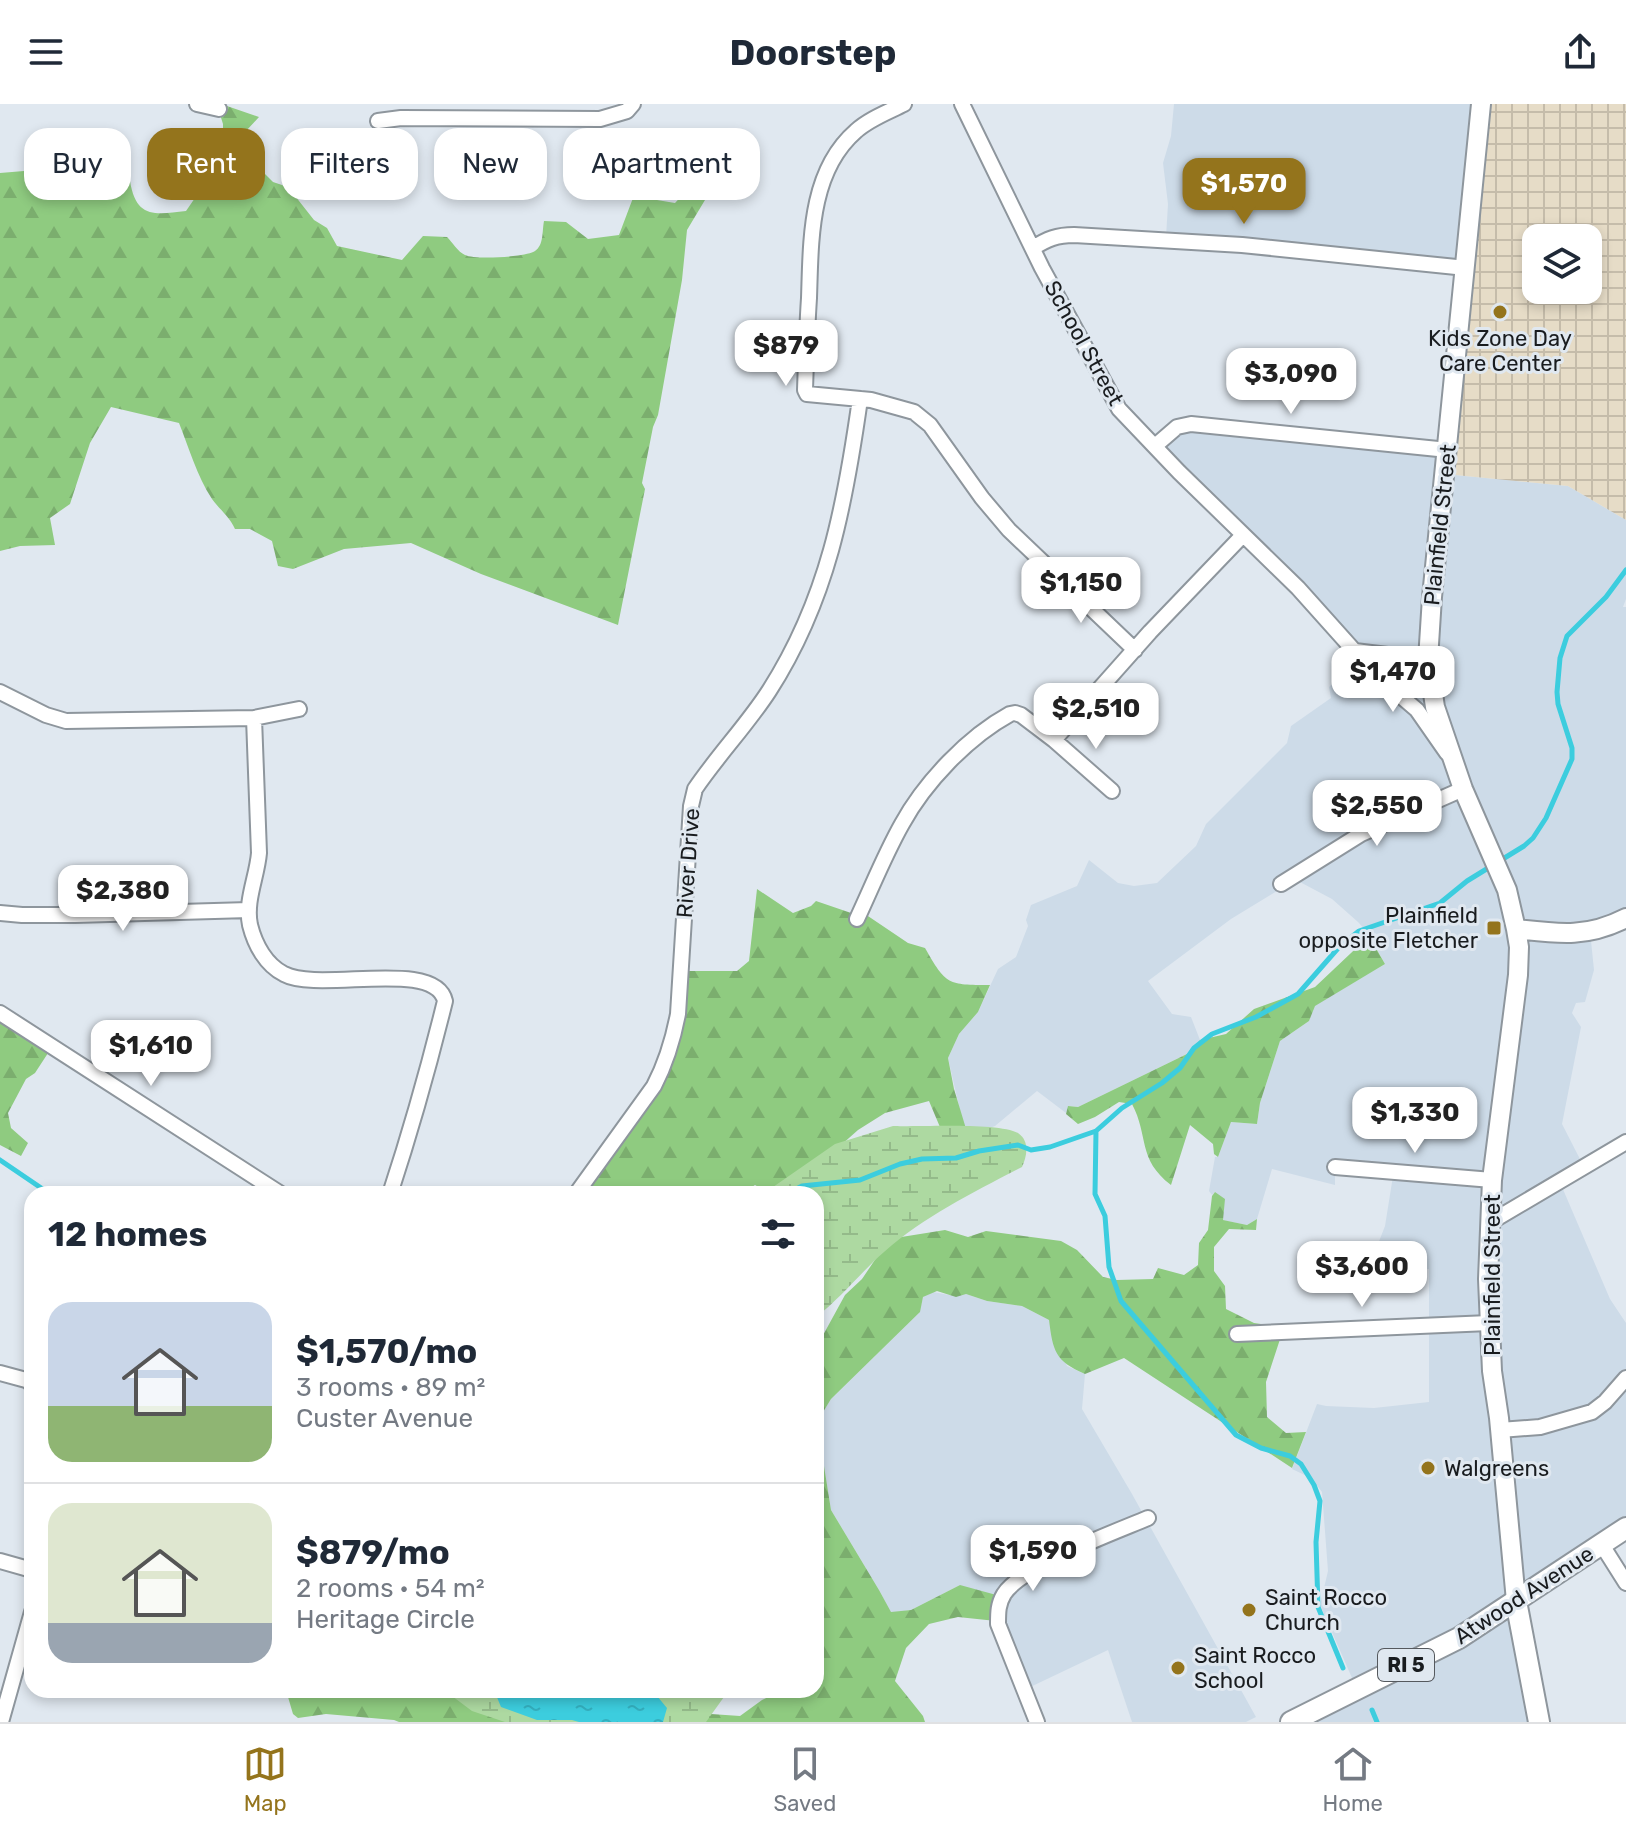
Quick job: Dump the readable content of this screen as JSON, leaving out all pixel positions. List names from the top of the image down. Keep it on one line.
{"streets":{"main road":["Plainfield Street","Atwood Avenue","RI 5"],"street":["School Street","River Drive"]},"crossings":[["School Street","Plainfield Street"],["Plainfield Street","Atwood Avenue"]],"places":{"other":["Kids Zone Day Care Center","Walgreens","Saint Rocco Church","Saint Rocco School"],"transit":["Plainfield opposite Fletcher"]},"page":{"header":"Doorstep","chip":["Buy","Rent","Filters","New","Apartment"],"price":["$1,570","$879","$3,090","$1,150","$1,470","$2,510","$2,550","$2,380","$1,610","$1,330","$3,600","$1,590"],"heading":"12 homes","list":[{"name":"$1,570/mo","note":"3 rooms · 89 m² · Custer Avenue"},{"name":"$879/mo","note":"2 rooms · 54 m² · Heritage Circle"}],"tabs":["Map","Saved","Home"]}}
